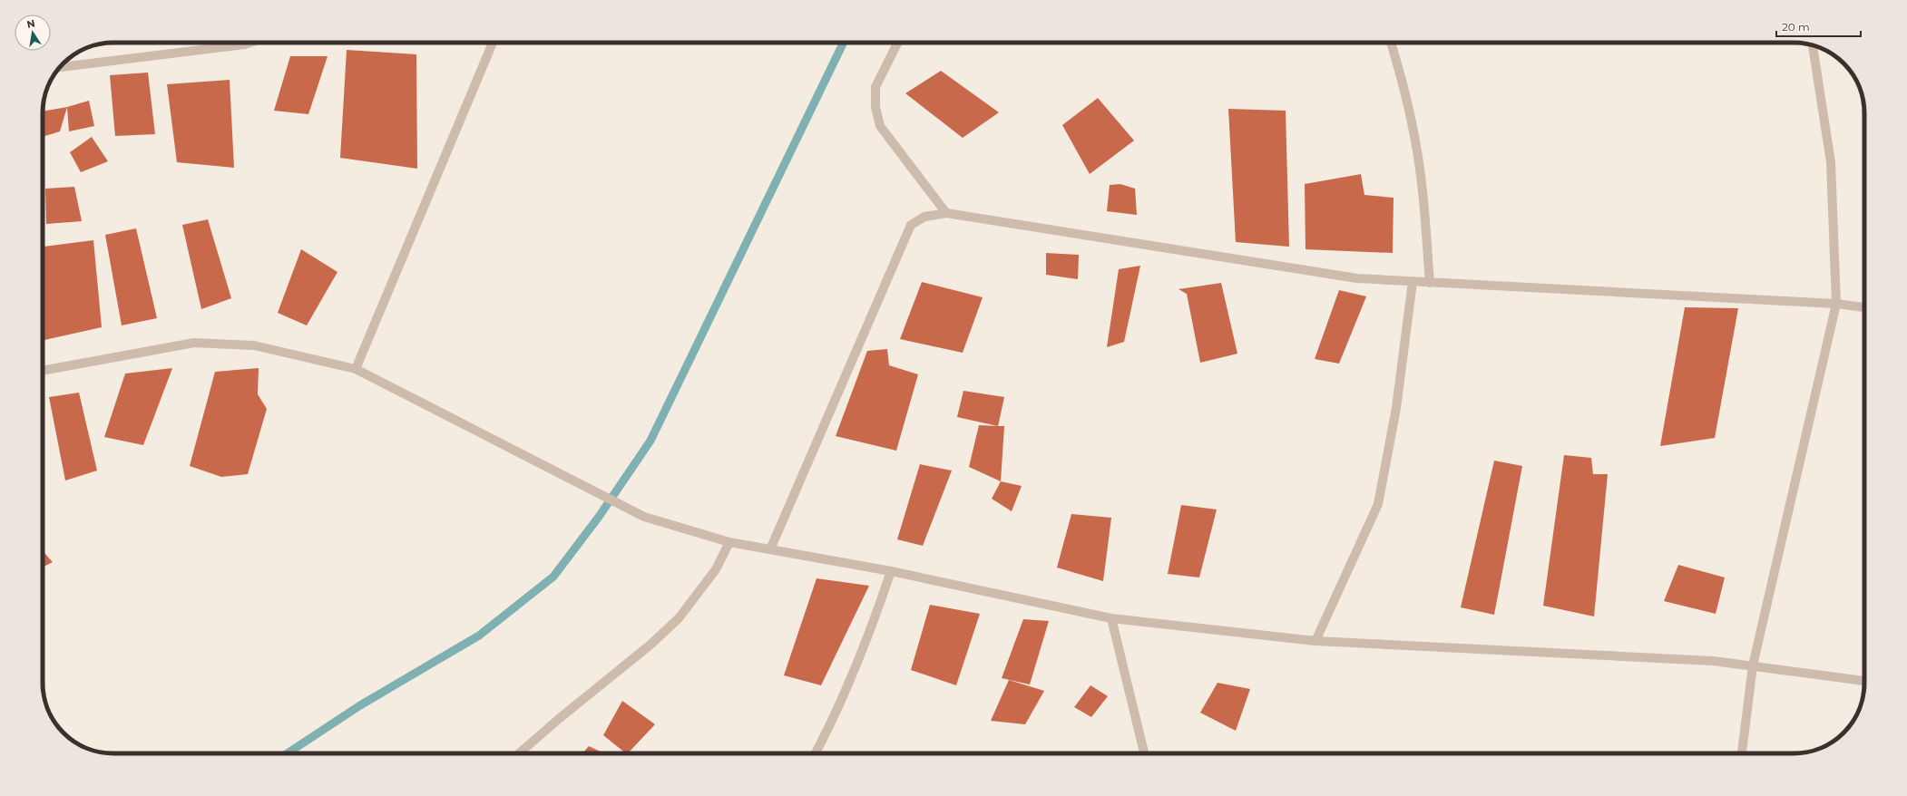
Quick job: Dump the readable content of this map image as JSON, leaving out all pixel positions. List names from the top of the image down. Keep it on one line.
{"scale_bar":"20 m","north":"top"}
